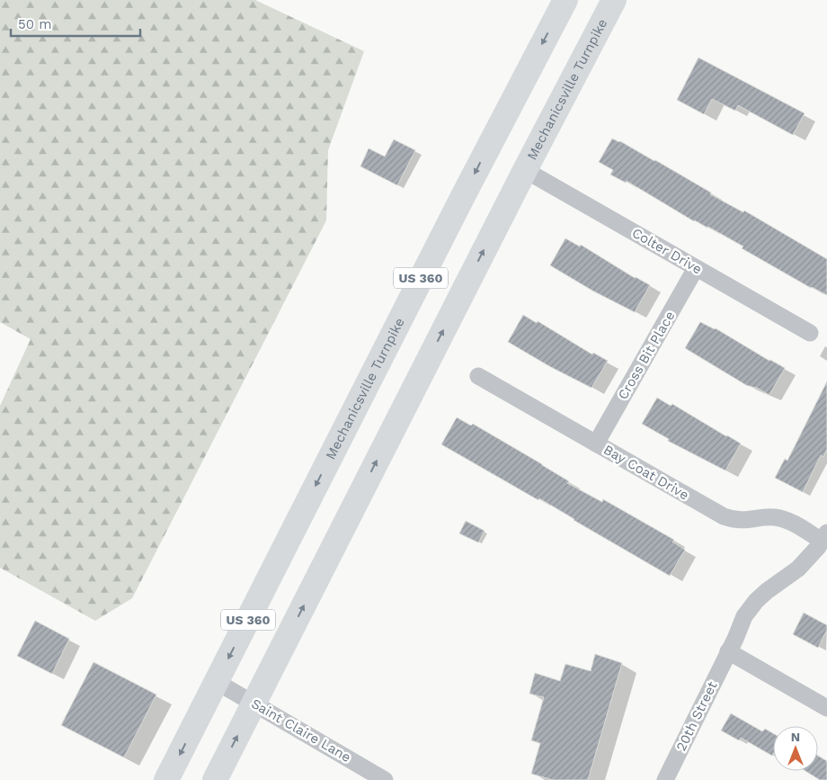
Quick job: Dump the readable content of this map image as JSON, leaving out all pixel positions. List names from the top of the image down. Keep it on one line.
{"streets":{"highway":["Mechanicsville Turnpike","US 360"],"street":["Colter Drive","Cross Bit Place","Bay Coat Drive","20th Street","Saint Claire Lane"]},"crossings":[["Mechanicsville Turnpike","Colter Drive"],["Mechanicsville Turnpike","Saint Claire Lane"],["Colter Drive","Cross Bit Place"],["Cross Bit Place","Bay Coat Drive"],["Bay Coat Drive","20th Street"]],"scale_bar":"50 m","north":"top"}
